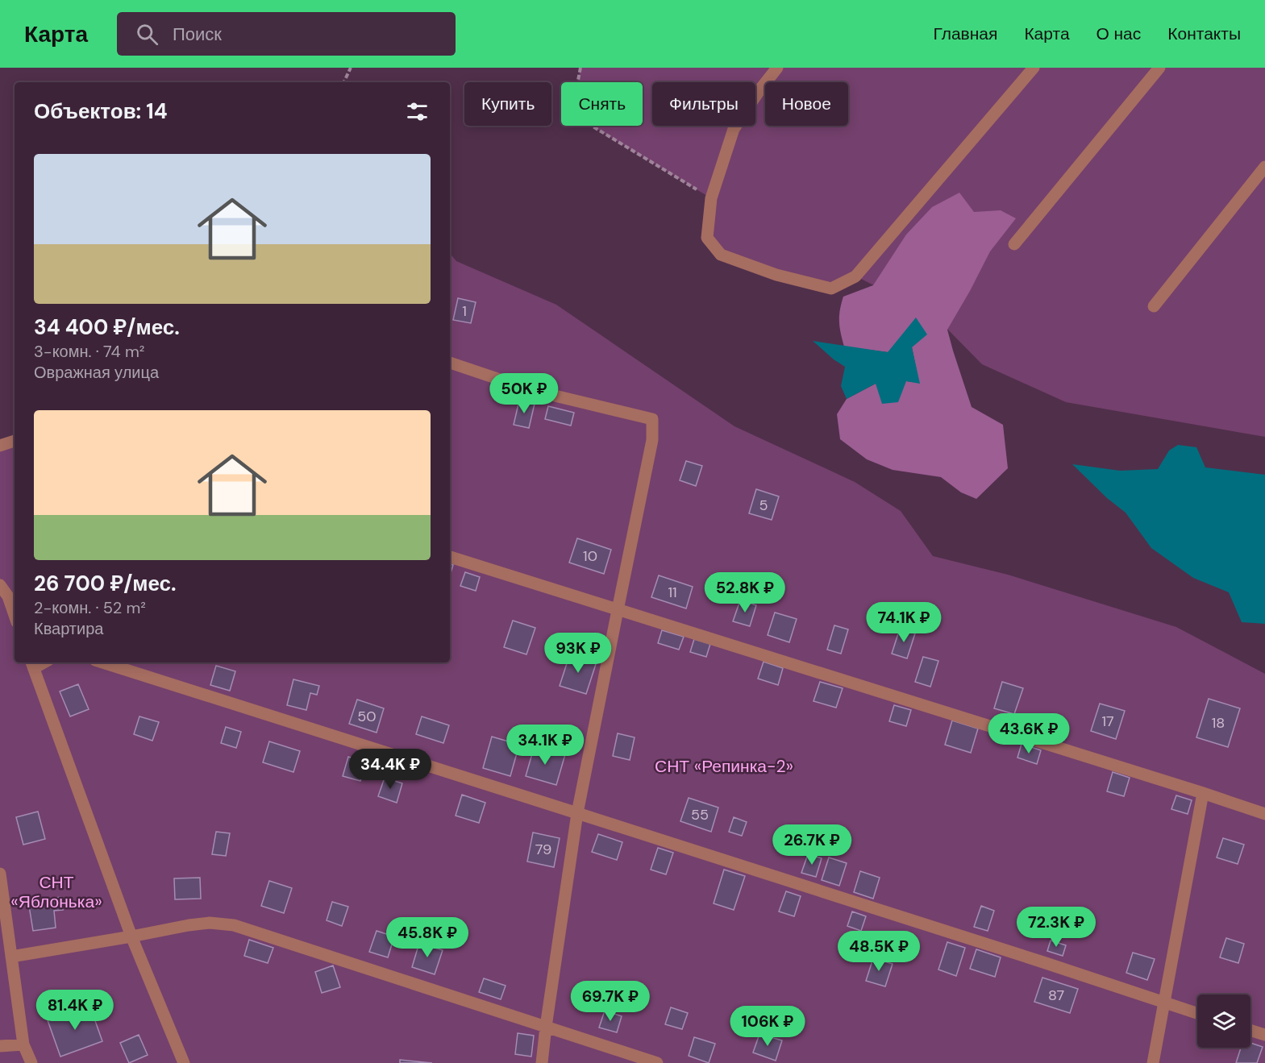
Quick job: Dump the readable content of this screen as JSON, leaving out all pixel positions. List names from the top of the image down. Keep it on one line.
{"parks":["СНТ «Репинка-2»","СНТ «Яблонька»"],"house_numbers":["1","5","10","11","50","17","18","55","79","87"],"page":{"header":"Карта","search":"Поиск","nav":["Главная","Карта","О нас","Контакты"],"chip":["Купить","Снять","Фильтры","Новое"],"heading":"Объектов: 14","list":[{"name":"34 400 ₽/мес.","note":"3-комн. · 74 m² · Овражная улица"},{"name":"26 700 ₽/мес.","note":"2-комн. · 52 m² · Квартира"}],"price":["50K ₽","52.8K ₽","74.1K ₽","93K ₽","43.6K ₽","34.1K ₽","34.4K ₽","26.7K ₽","72.3K ₽","45.8K ₽","48.5K ₽","69.7K ₽","81.4K ₽","106K ₽"]}}
